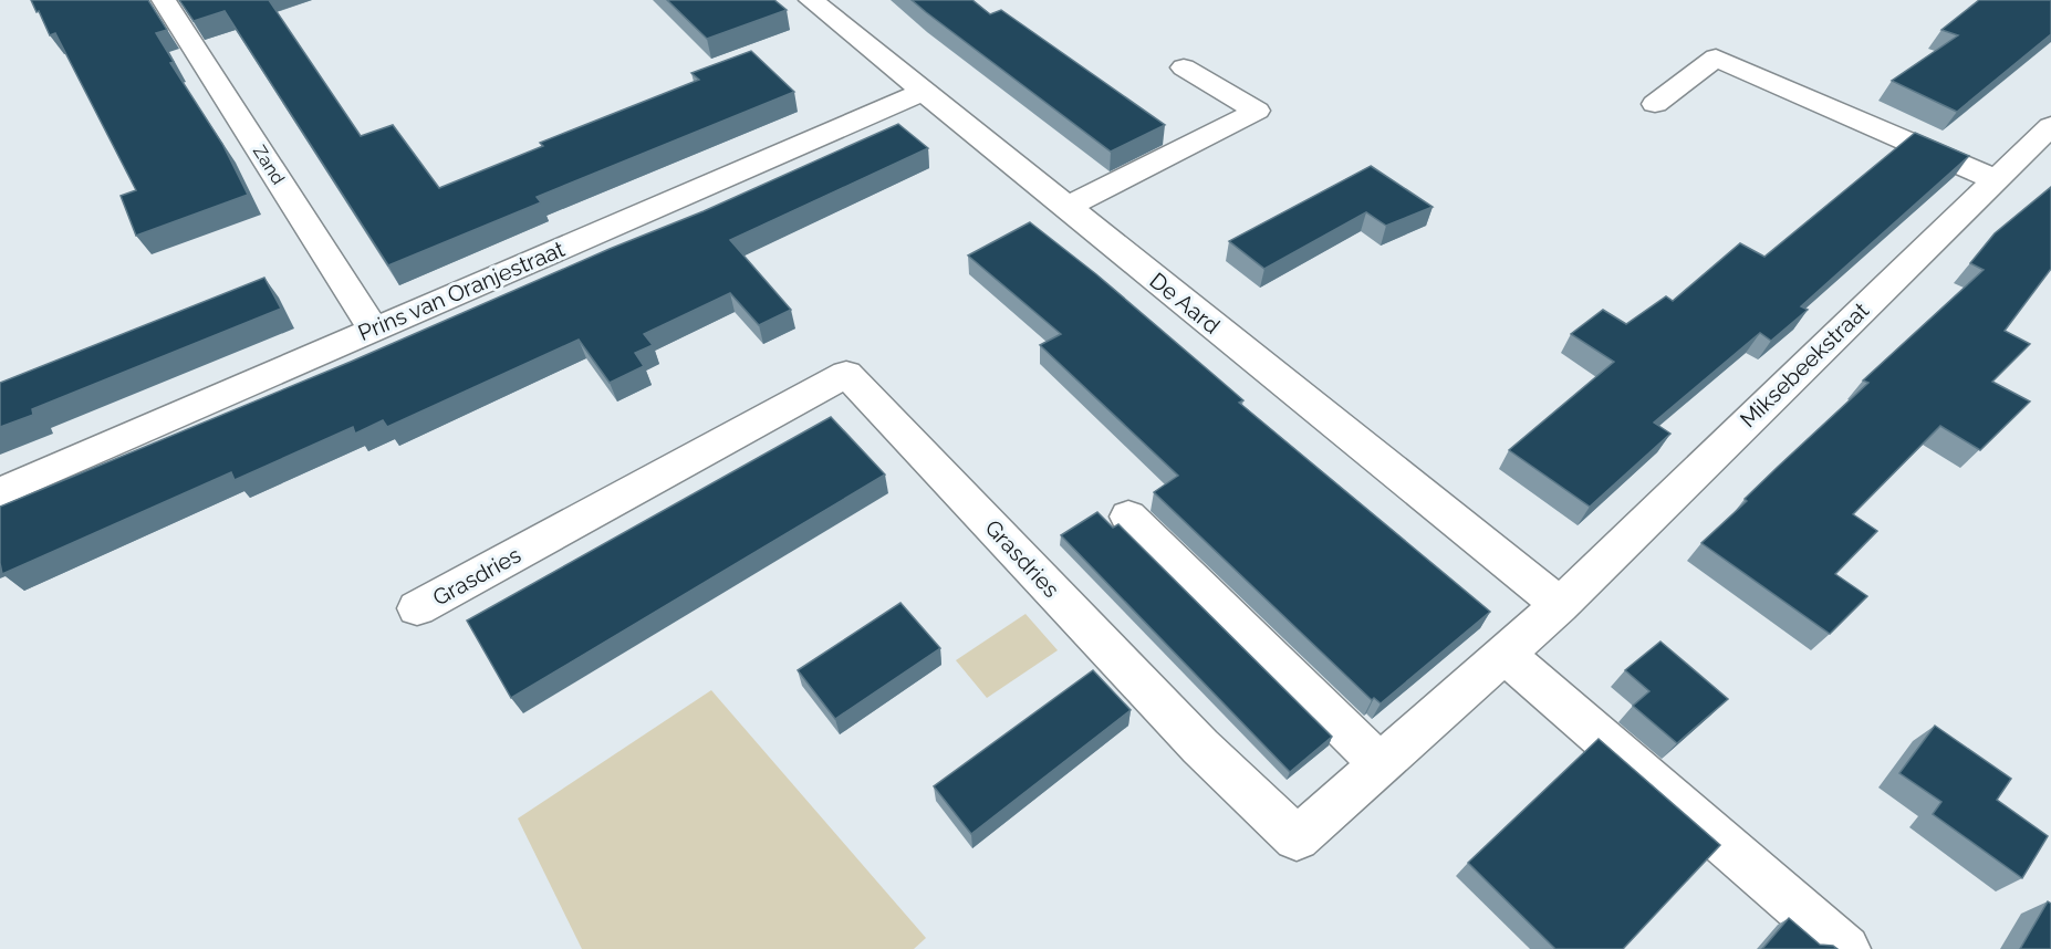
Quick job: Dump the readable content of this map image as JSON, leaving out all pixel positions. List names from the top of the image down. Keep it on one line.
{"streets":{"street":["Zand","Prins van Oranjestraat","De Aard","Miksebeekstraat","Grasdries"]},"crossings":[["Zand","Prins van Oranjestraat"],["Prins van Oranjestraat","De Aard"],["De Aard","Miksebeekstraat"],["De Aard","Grasdries"],["Miksebeekstraat","Grasdries"]]}
